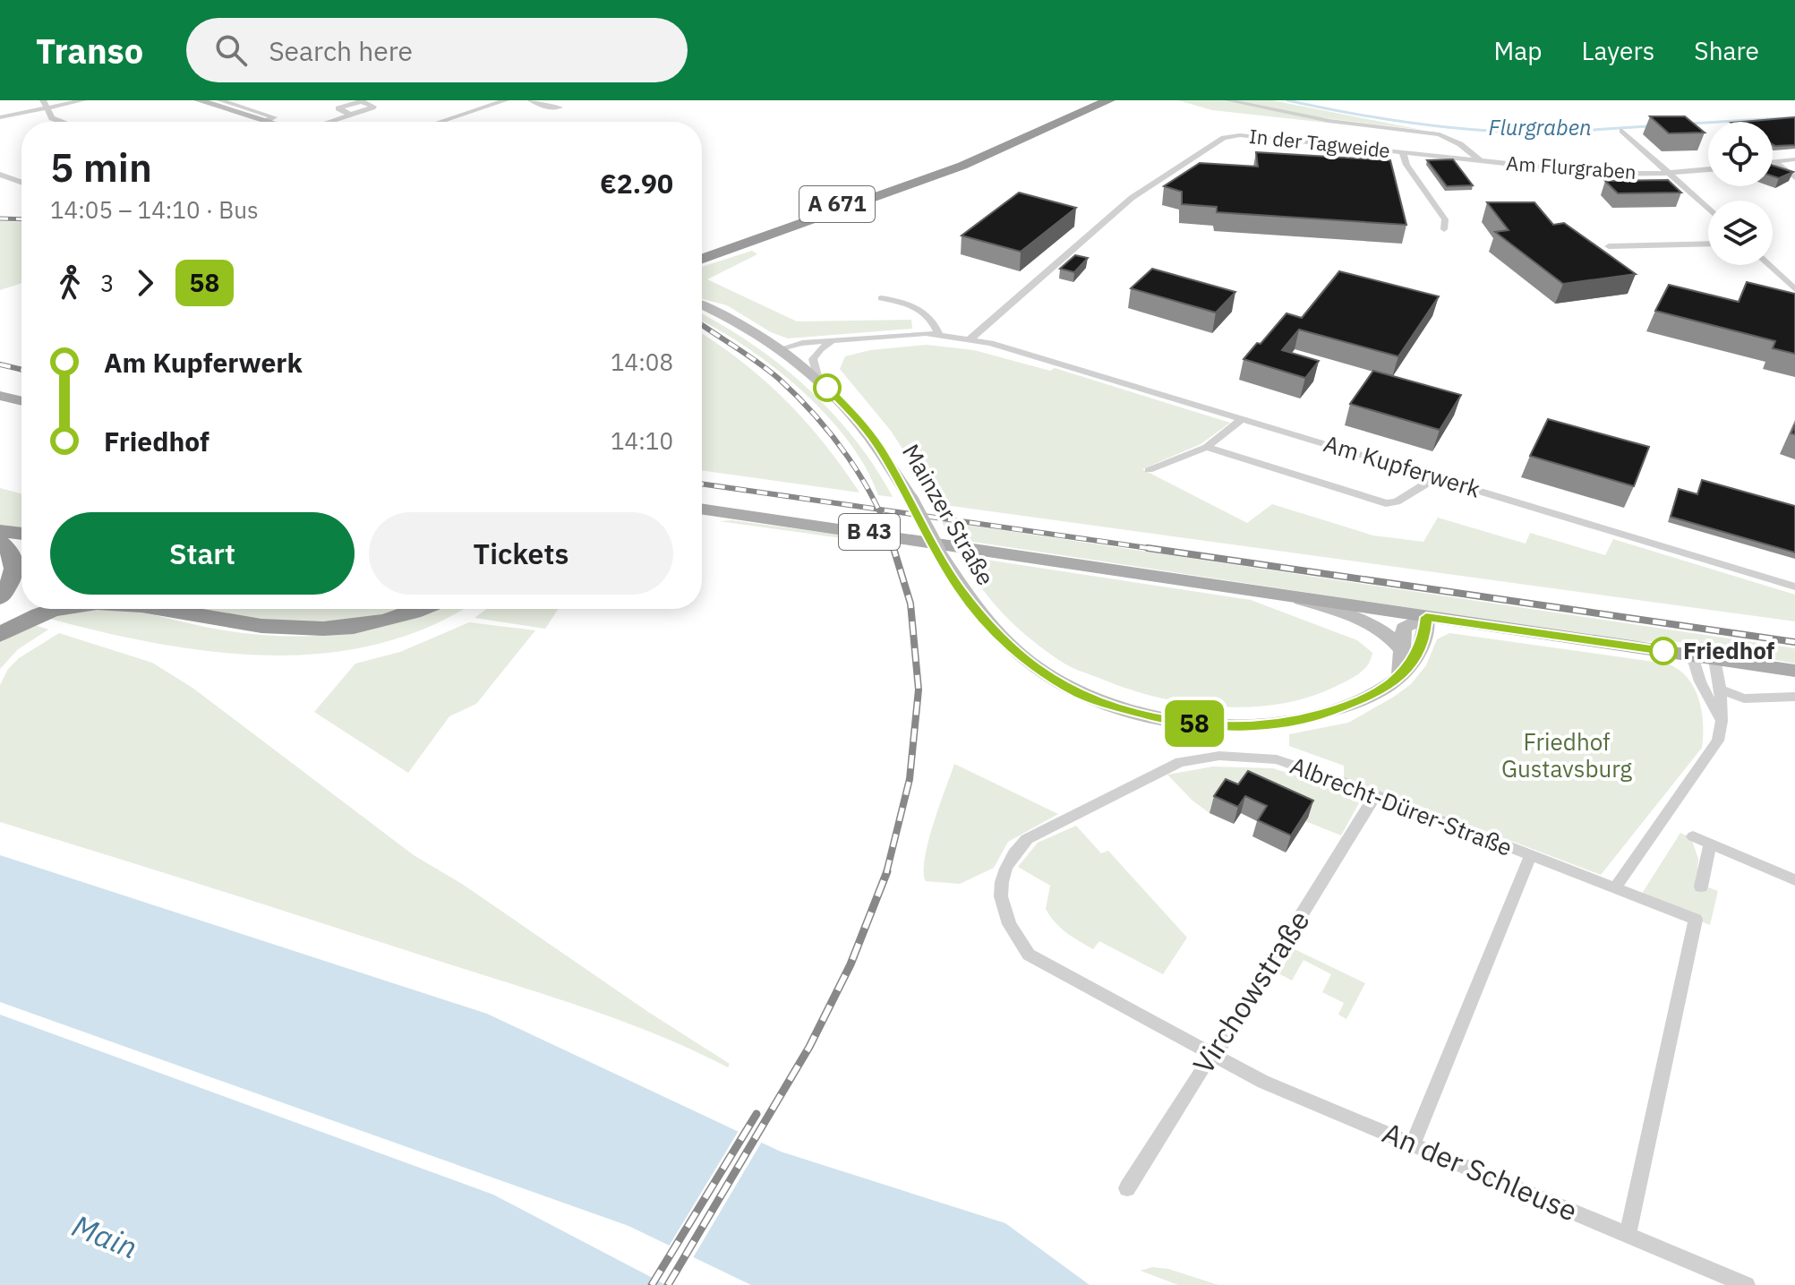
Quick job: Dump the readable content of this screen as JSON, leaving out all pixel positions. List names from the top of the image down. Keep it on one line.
{"streets":{"highway":["A 671"],"main road":["Mainzer Straße","B 43"],"street":["In der Tagweide","Am Flurgraben","Am Kupferwerk","Albrecht-Dürer-Straße","Virchowstraße","An der Schleuse"]},"crossings":[["In der Tagweide","Am Flurgraben"],["In der Tagweide","Am Kupferwerk"],["Am Kupferwerk","Mainzer Straße"],["Mainzer Straße","B 43"],["Albrecht-Dürer-Straße","Virchowstraße"],["Albrecht-Dürer-Straße","An der Schleuse"],["Virchowstraße","An der Schleuse"]],"water":["Flurgraben","Main"],"parks":["Friedhof Gustavsburg"],"places":["Friedhof"],"lines":["bus line 58"],"page":{"header":"Transo","search":"Search here","nav":["Map","Layers","Share"],"on_map":"58","heading":["5 min","14:05 – 14:10 · Bus","€2.90"],"legs":["3","58"],"list":[{"name":"Am Kupferwerk","value":"14:08"},{"name":"Friedhof","value":"14:10"}],"buttons":["Start","Tickets"]}}
